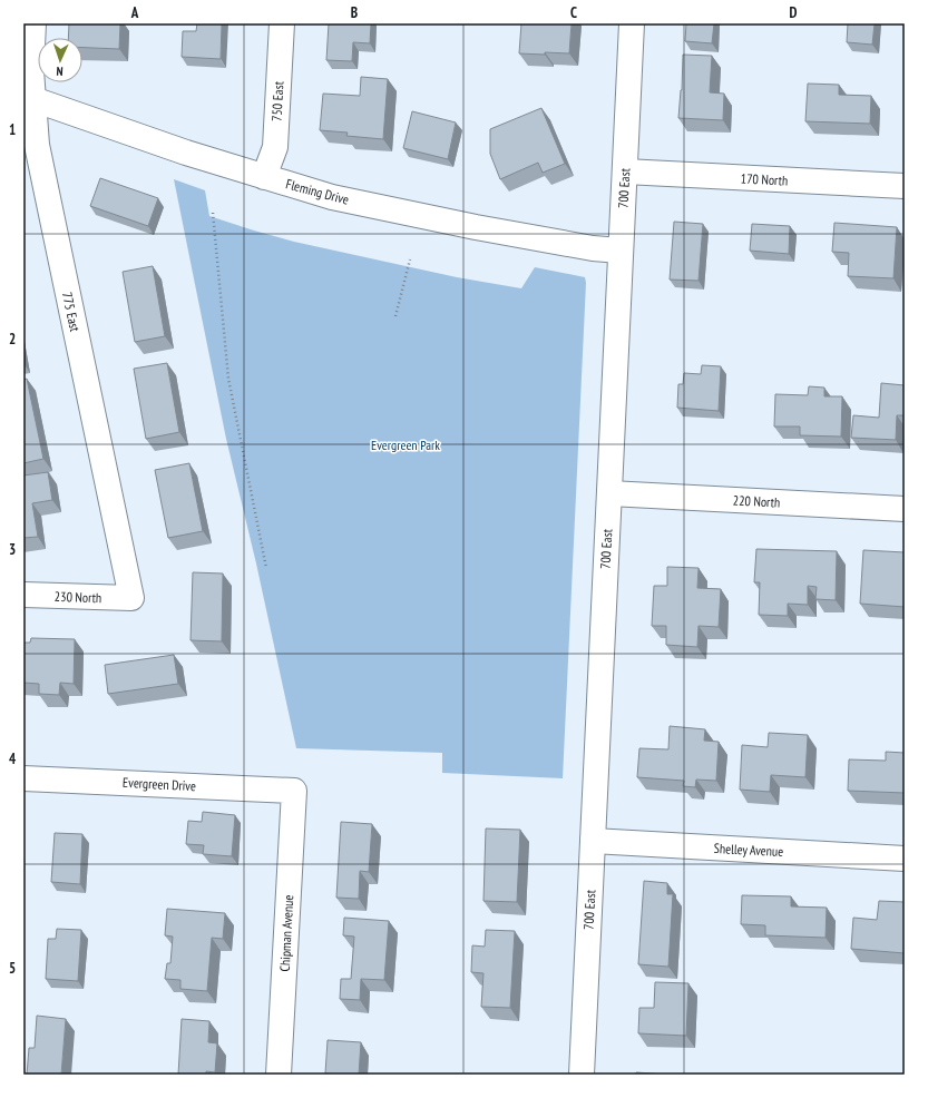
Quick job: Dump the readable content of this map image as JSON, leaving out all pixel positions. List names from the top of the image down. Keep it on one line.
{"streets":{"street":["750 East","170 North","700 East","Fleming Drive","775 East","220 North","230 North","Evergreen Drive","Shelley Avenue","Chipman Avenue"]},"crossings":[["750 East","Fleming Drive"],["170 North","700 East"],["700 East","Fleming Drive"],["700 East","220 North"],["700 East","Shelley Avenue"],["Fleming Drive","775 East"],["775 East","230 North"],["Evergreen Drive","Chipman Avenue"]],"parks":["Evergreen Park"],"north":"bottom","grid":{"columns":["A","B","C","D"],"rows":["1","2","3","4","5"]}}
